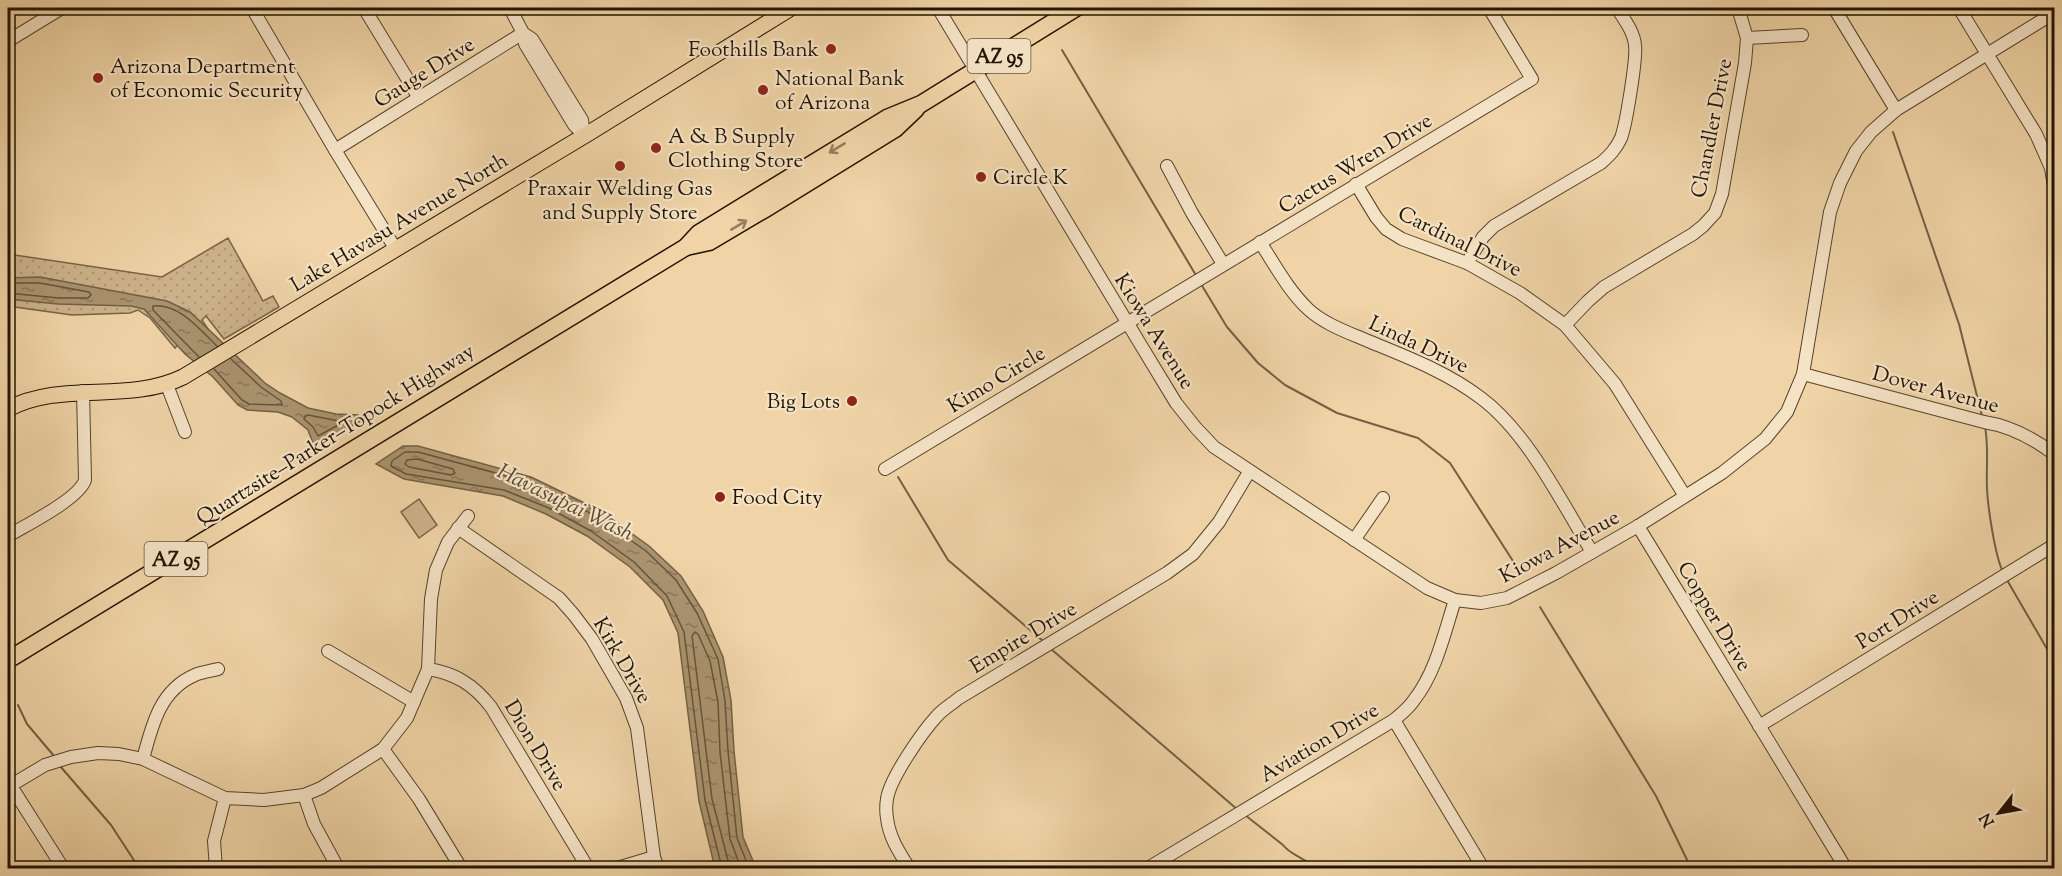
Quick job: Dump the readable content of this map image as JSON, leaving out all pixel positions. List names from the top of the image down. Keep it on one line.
{"streets":{"highway":["AZ 95","Quartzsite–Parker–Topock Highway"],"main road":["Lake Havasu Avenue North"],"street":["Gauge Drive","Chandler Drive","Cactus Wren Drive","Cardinal Drive","Kiowa Avenue","Linda Drive","Kimo Circle","Dover Avenue","Copper Drive","Port Drive","Empire Drive","Kirk Drive","Aviation Drive","Dion Drive"]},"crossings":[["Chandler Drive","Cardinal Drive"],["Cactus Wren Drive","Cardinal Drive"],["Cactus Wren Drive","Kiowa Avenue"],["Cactus Wren Drive","Linda Drive"],["Cactus Wren Drive","Kimo Circle"],["Cardinal Drive","Kiowa Avenue"],["Kiowa Avenue","Linda Drive"],["Kiowa Avenue","Kimo Circle"],["Kiowa Avenue","Dover Avenue"],["Kiowa Avenue","Quartzsite–Parker–Topock Highway"],["Kiowa Avenue","Copper Drive"],["Kiowa Avenue","Empire Drive"],["Kiowa Avenue","Aviation Drive"],["Copper Drive","Port Drive"]],"water":["Havasupai Wash"],"places":["Foothills Bank","Arizona Department of Economic Security","National Bank of Arizona","A & B Supply Clothing Store","Praxair Welding Gas and Supply Store","Circle K","Big Lots","Food City"],"north":"bottom left"}
